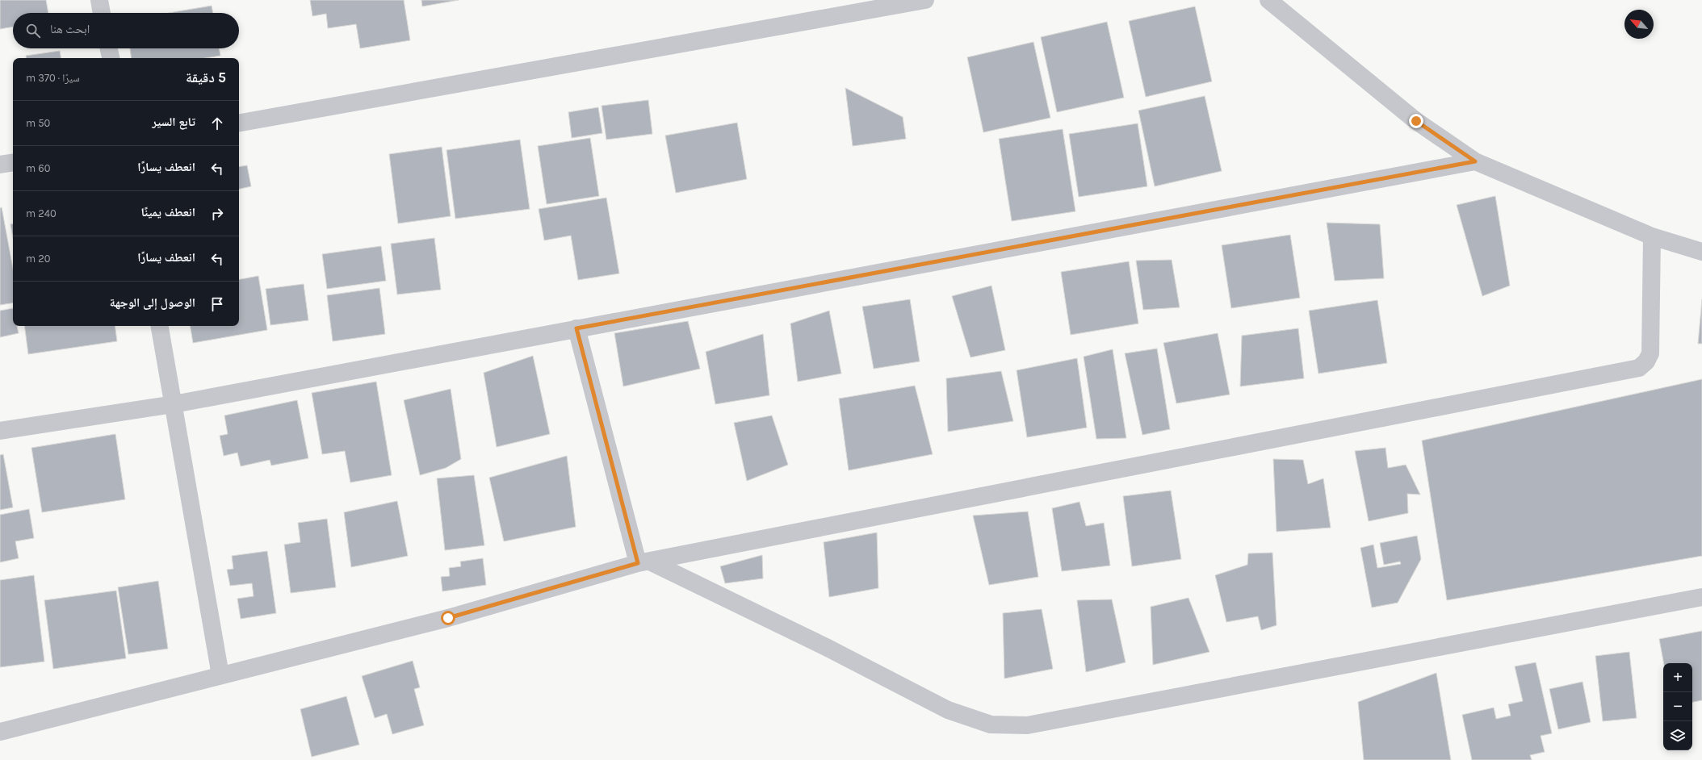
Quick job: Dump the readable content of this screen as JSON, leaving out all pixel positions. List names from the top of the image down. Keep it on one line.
{"north":"top left","page":{"search":"ابحث هنا","heading":["5 دقيقة","سيرًا · 370 m"],"list":[["تابع السير","50 m"],["انعطف يسارًا","60 m"],["انعطف يمينًا","240 m"],["انعطف يسارًا","20 m"],"الوصول إلى الوجهة"],"map_buttons":["+","−"]}}
